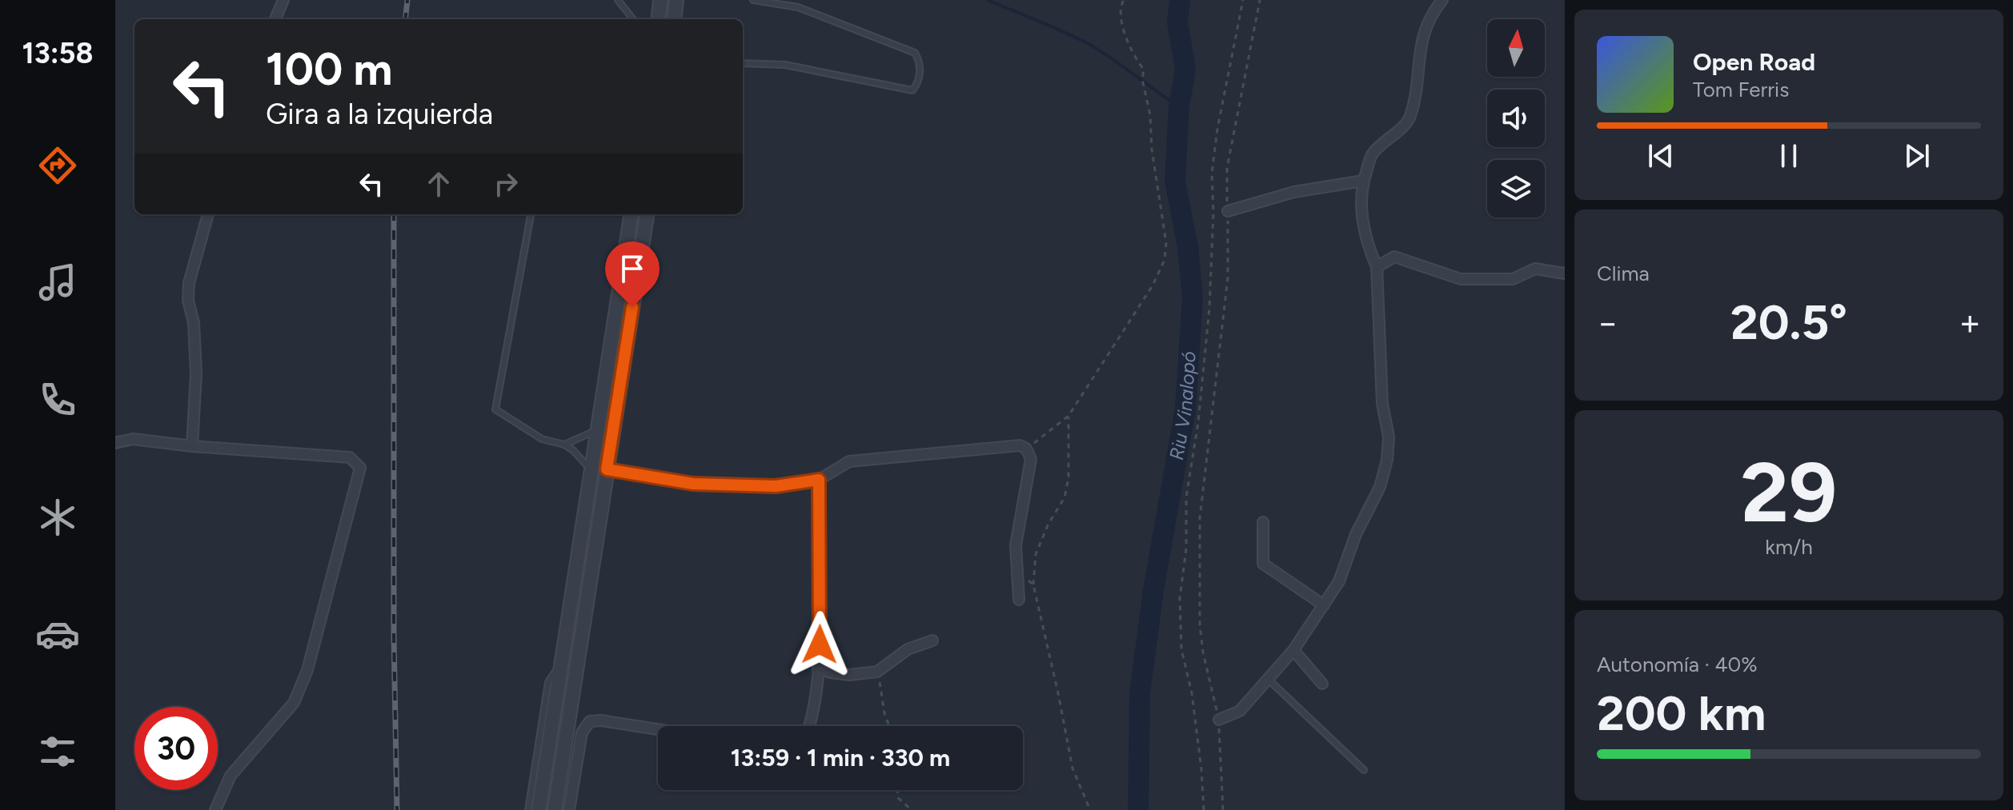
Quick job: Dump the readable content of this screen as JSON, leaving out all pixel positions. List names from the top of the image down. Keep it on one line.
{"water":["Riu Vinalopó"],"north":"top","page":{"tabs":"13:58","turn":["100 m","Gira a la izquierda"],"song":["Open Road","Tom Ferris"],"tile":["Clima",["29","km/h"],["Autonomía · 40%","200 km"]],"heat":["−","20.5°","+"],"limit":"30","trip":"13:59 · 1 min · 330 m"}}
